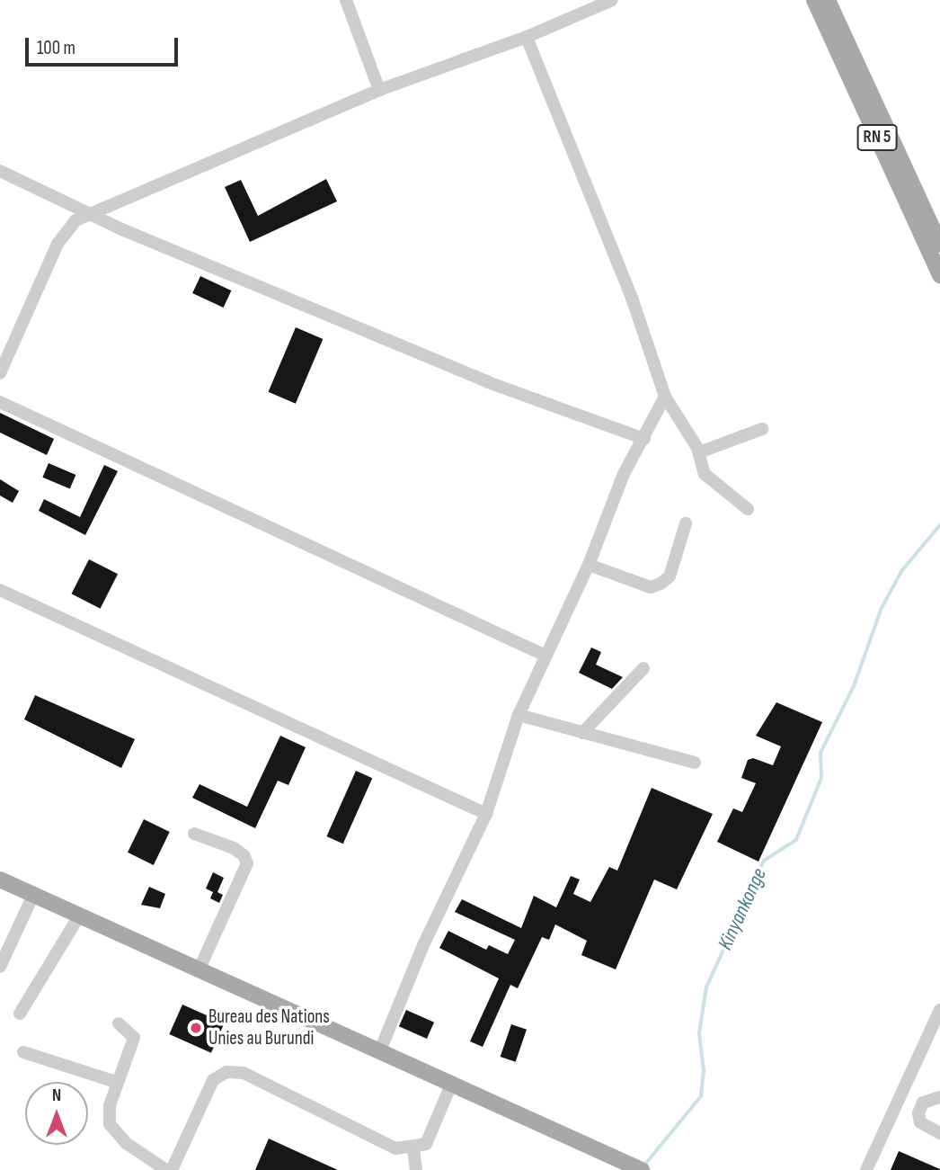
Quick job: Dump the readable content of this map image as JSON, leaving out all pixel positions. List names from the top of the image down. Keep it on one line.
{"streets":{"main road":["RN 5"]},"water":["Kinyankonge"],"places":["Bureau des Nations Unies au Burundi"],"scale_bar":"100 m","north":"top"}
